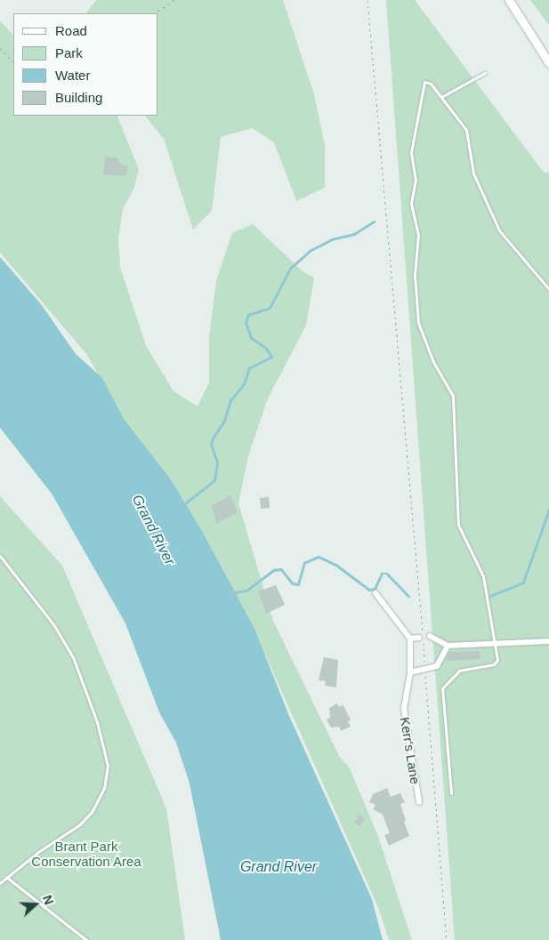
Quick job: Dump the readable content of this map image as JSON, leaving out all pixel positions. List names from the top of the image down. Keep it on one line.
{"streets":{"street":["Kerr's Lane"]},"water":["Grand River"],"parks":["Brant Park Conservation Area"],"legend":["Road","Park","Water","Building"],"north":"right"}
